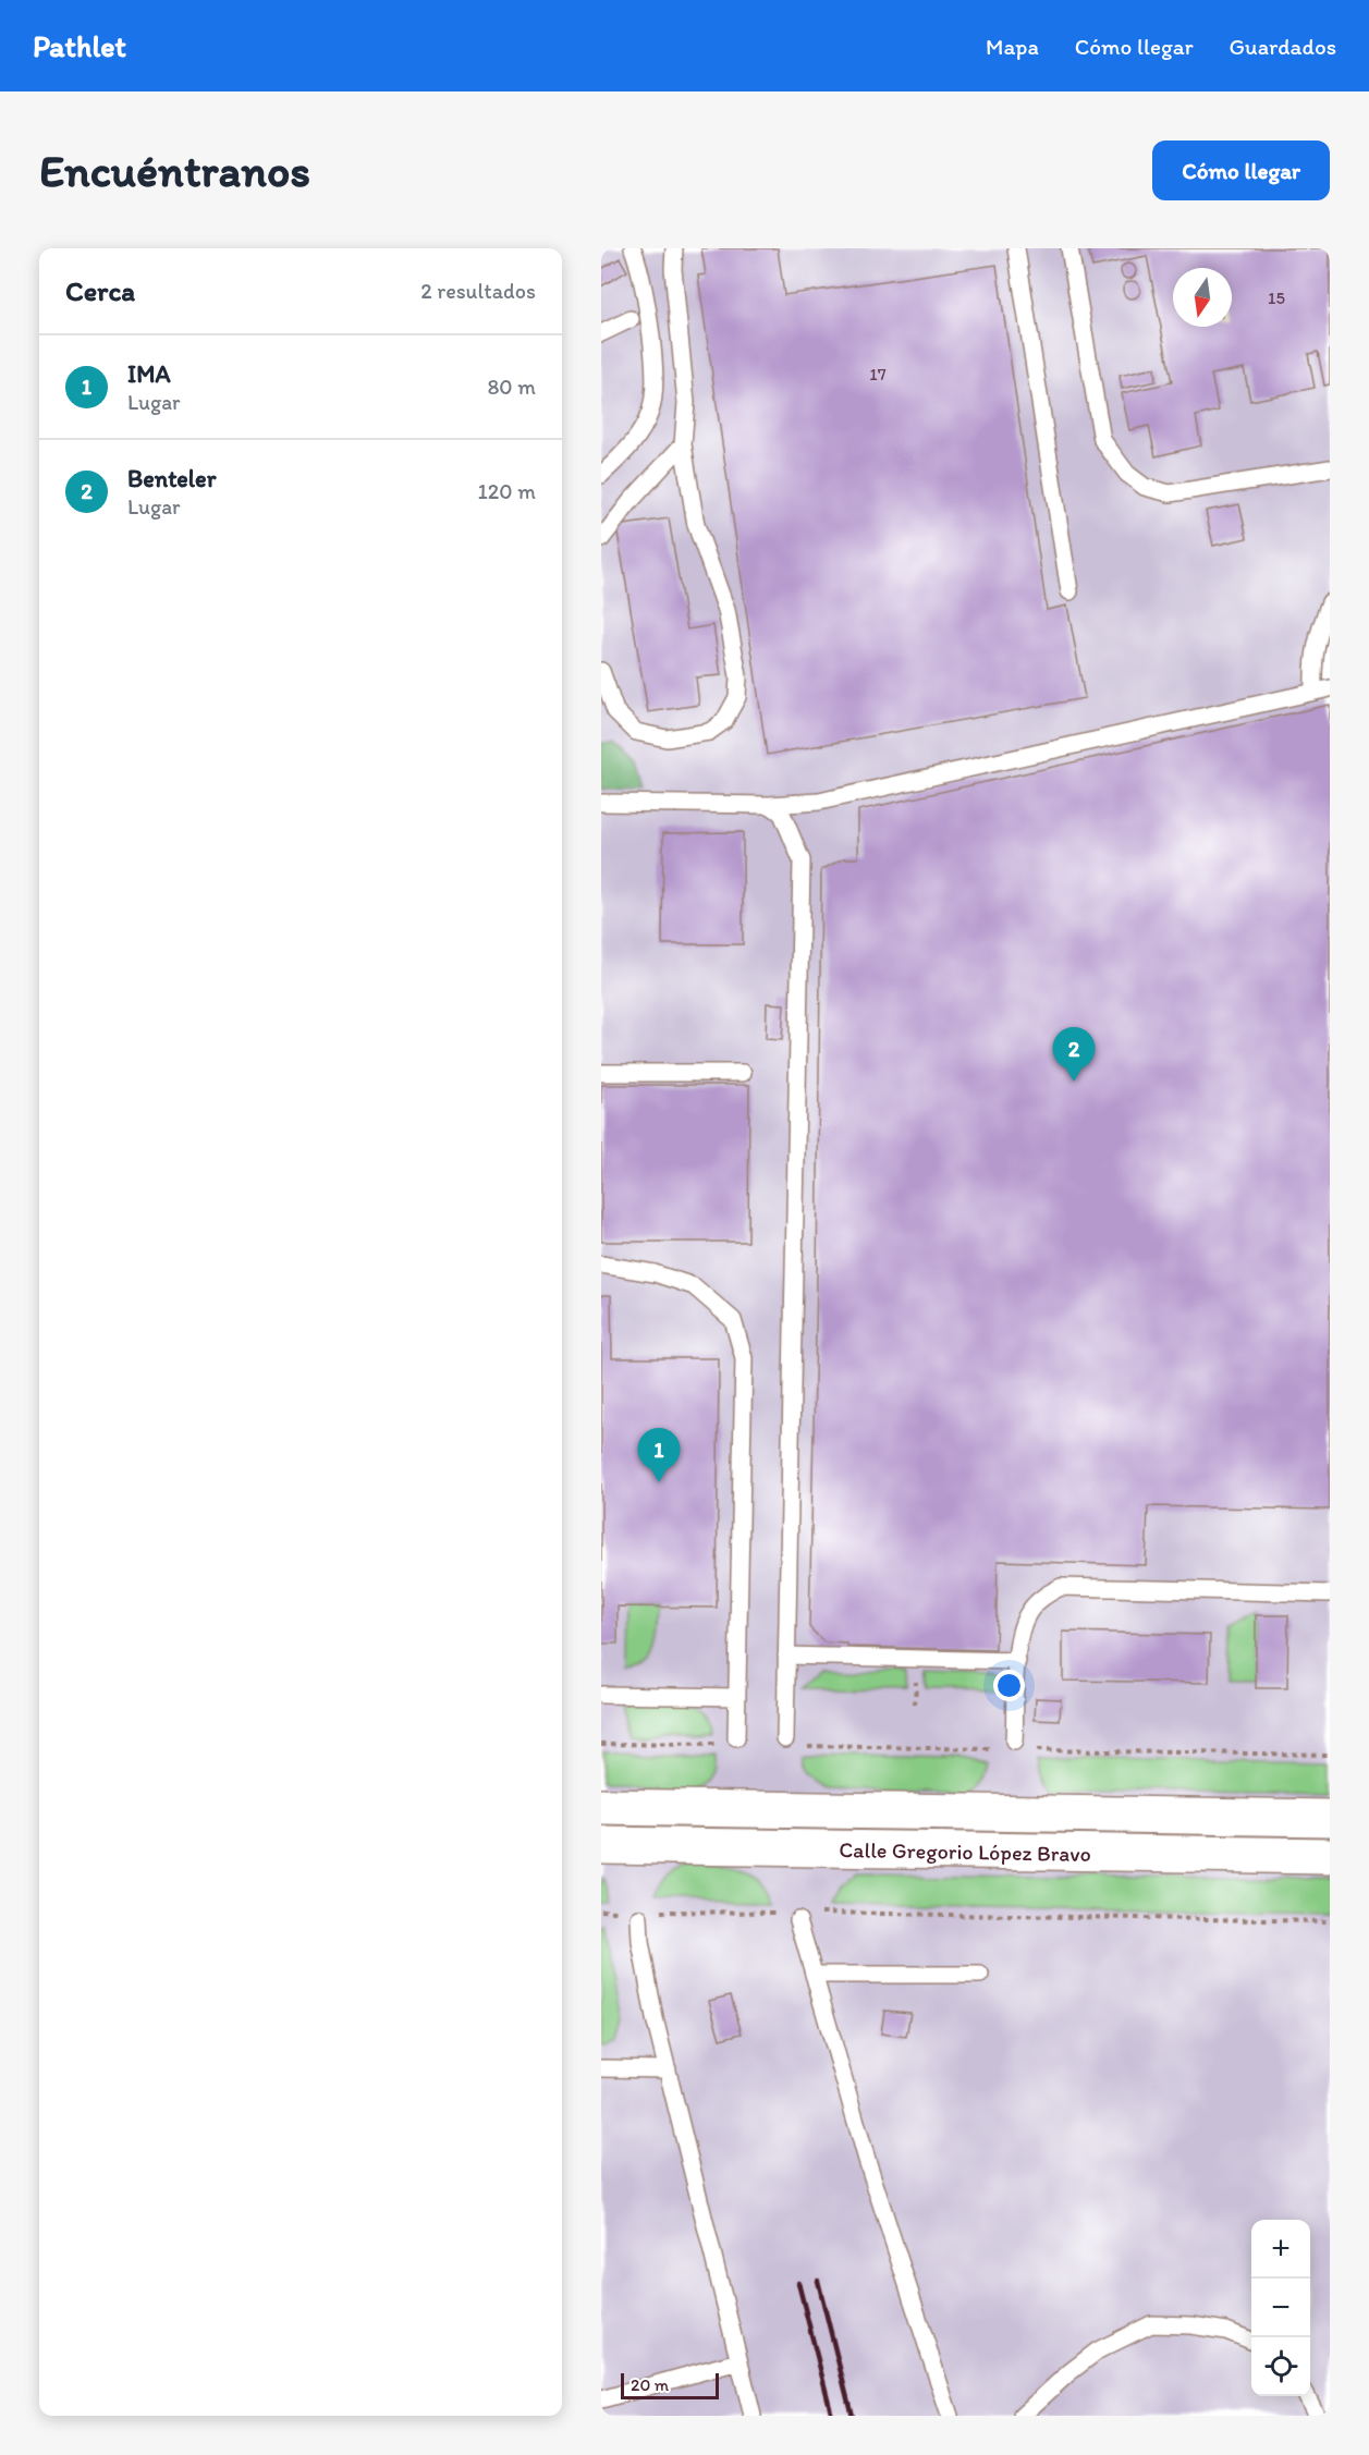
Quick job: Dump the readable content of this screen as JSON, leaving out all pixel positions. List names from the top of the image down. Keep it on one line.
{"streets":{"main road":["Calle Gregorio López Bravo"]},"house_numbers":["15","17"],"scale_bar":"20 m","north":"bottom","page":{"header":"Pathlet","nav":["Mapa","Cómo llegar","Guardados"],"buttons":"Cómo llegar","title":"Encuéntranos","heading":["Cerca","2 resultados"],"list":[{"mark":"1","name":"IMA","note":"Lugar","value":"80 m"},{"mark":"2","name":"Benteler","note":"Lugar","value":"120 m"}],"pins":["2","1"],"map_buttons":["+","−"],"scale":"20 m"}}
